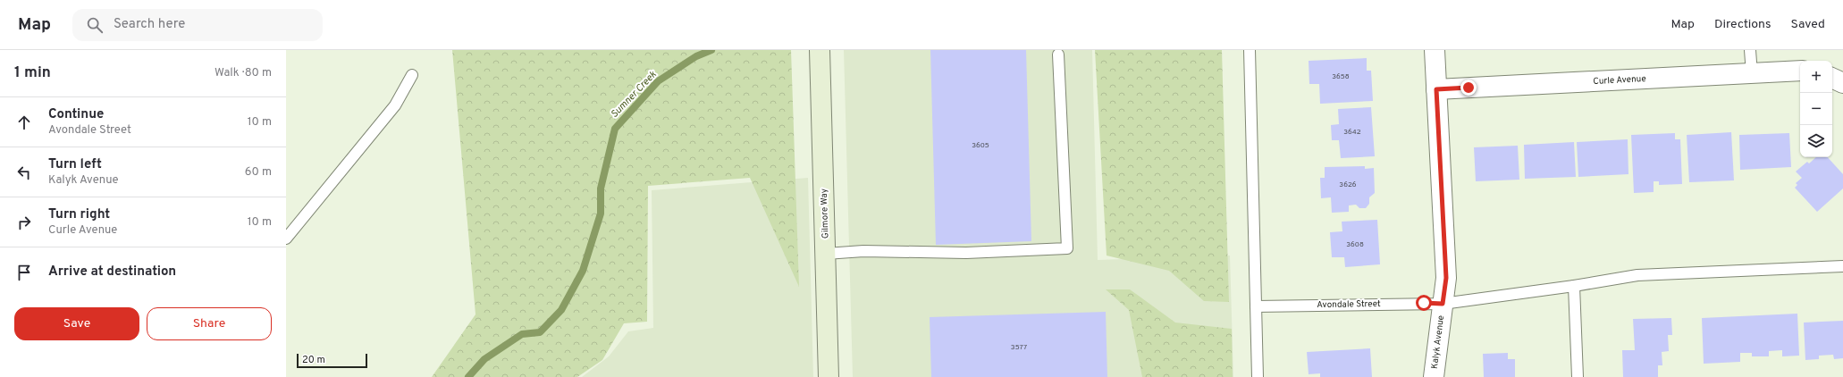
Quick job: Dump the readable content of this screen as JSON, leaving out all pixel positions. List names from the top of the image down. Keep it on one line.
{"streets":{"street":["Curle Avenue","Gilmore Way","Kalyk Avenue"],"lane":["Avondale Street"]},"crossings":[["Curle Avenue","Kalyk Avenue"],["Avondale Street","Kalyk Avenue"]],"water":["Sumner Creek"],"house_numbers":["3658","3642","3605","3626","3608","3577"],"scale_bar":"20 m","page":{"header":"Map","search":"Search here","nav":["Map","Directions","Saved"],"heading":["1 min","Walk · 80 m"],"map_buttons":["+","−"],"list":[["Continue","Avondale Street","10 m"],["Turn left","Kalyk Avenue","60 m"],["Turn right","Curle Avenue","10 m"],"Arrive at destination"],"buttons":["Save","Share"],"scale":"20 m"}}
